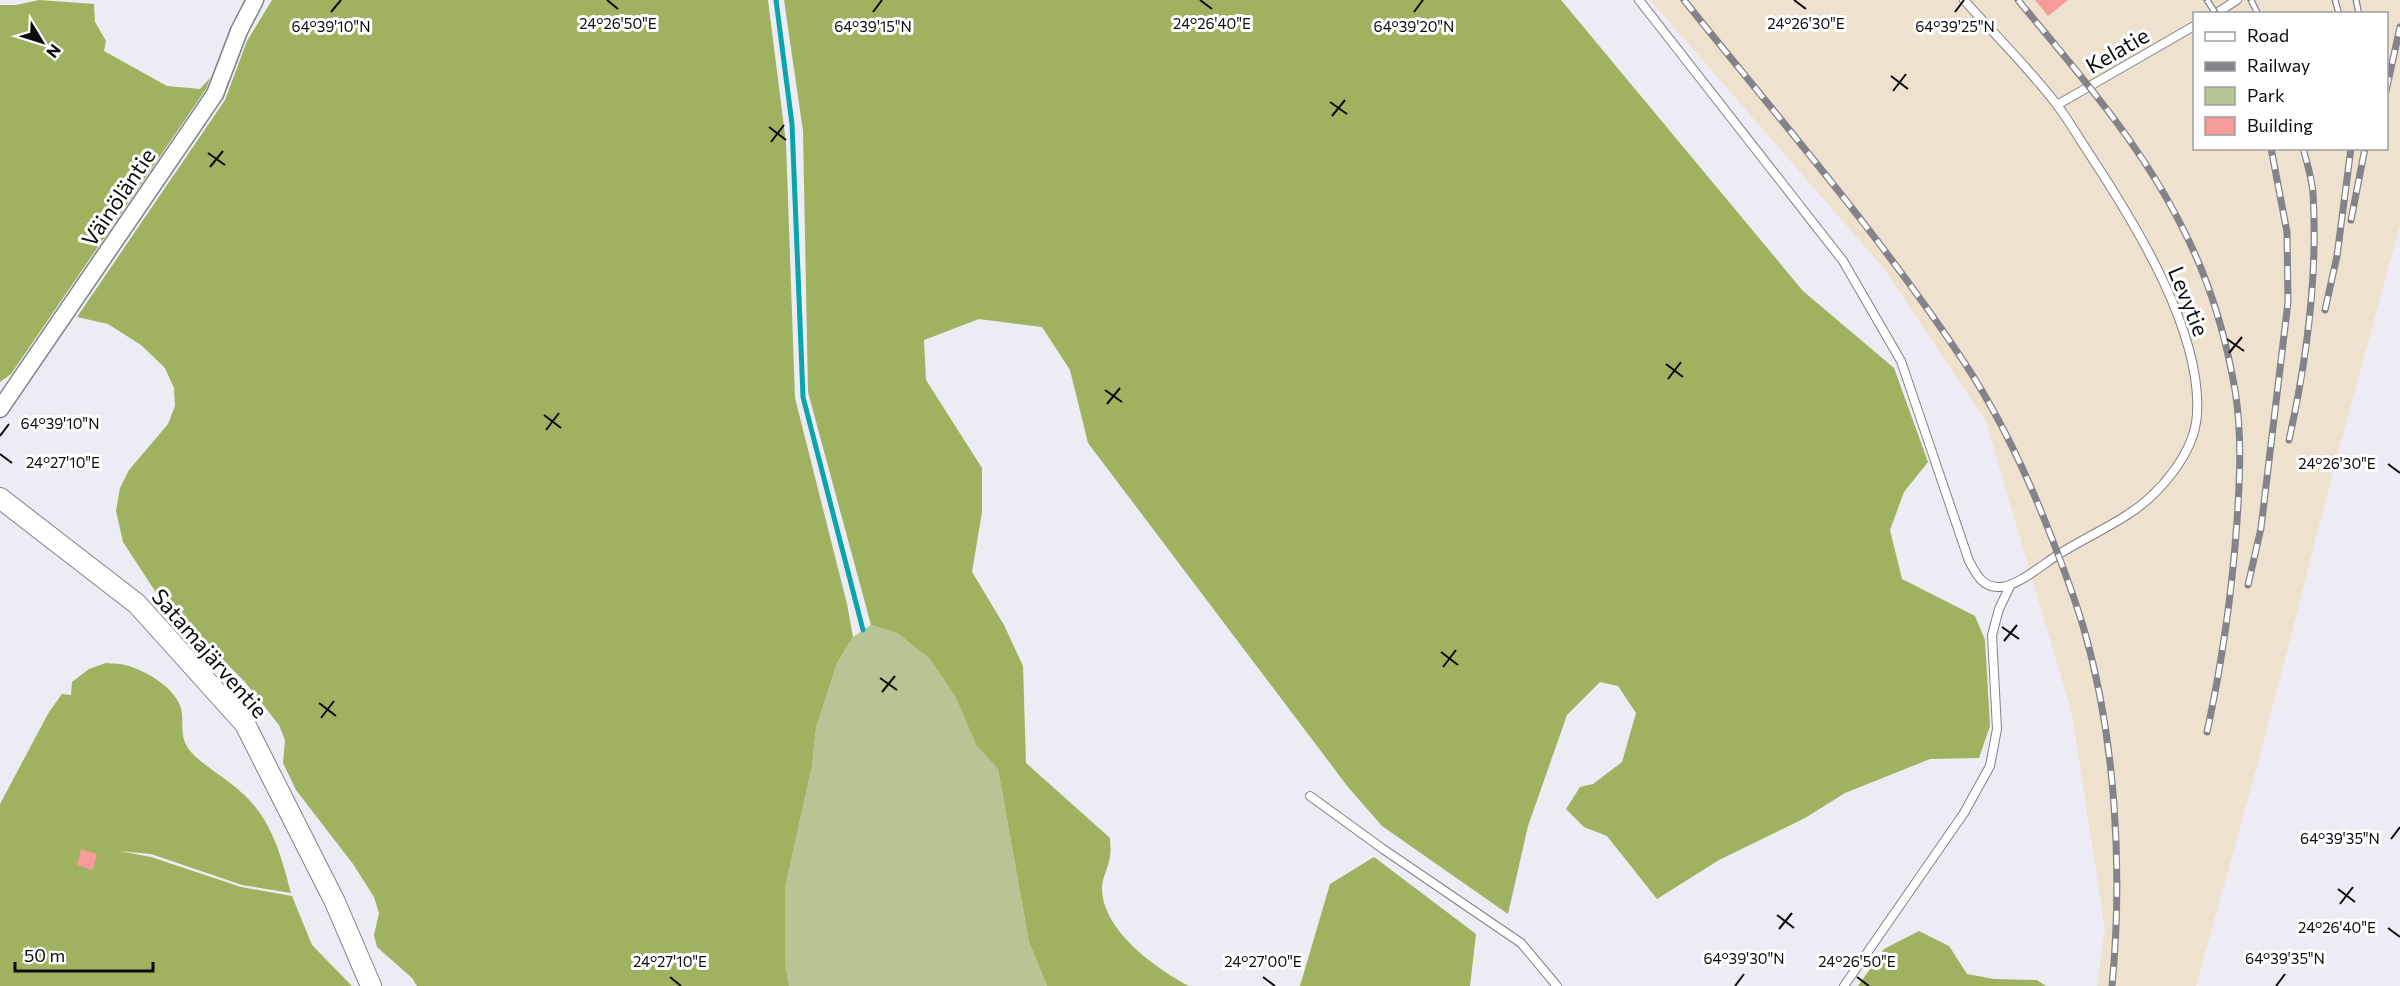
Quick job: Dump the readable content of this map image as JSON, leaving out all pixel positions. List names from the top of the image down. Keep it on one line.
{"streets":{"street":["Väinöläntie","Satamajärventie"],"lane":["Kelatie","Levytie"]},"crossings":[["Kelatie","Levytie"]],"legend":["Road","Railway","Park","Building"],"scale_bar":"50 m","north":"bottom right","coordinates":["24°26'50\"E","24°26'40\"E","24°26'30\"E","64°39'10\"N","64°39'15\"N","64°39'20\"N","64°39'25\"N","24°27'10\"E","64°39'35\"N","64°39'30\"N","24°27'00\"E"]}
